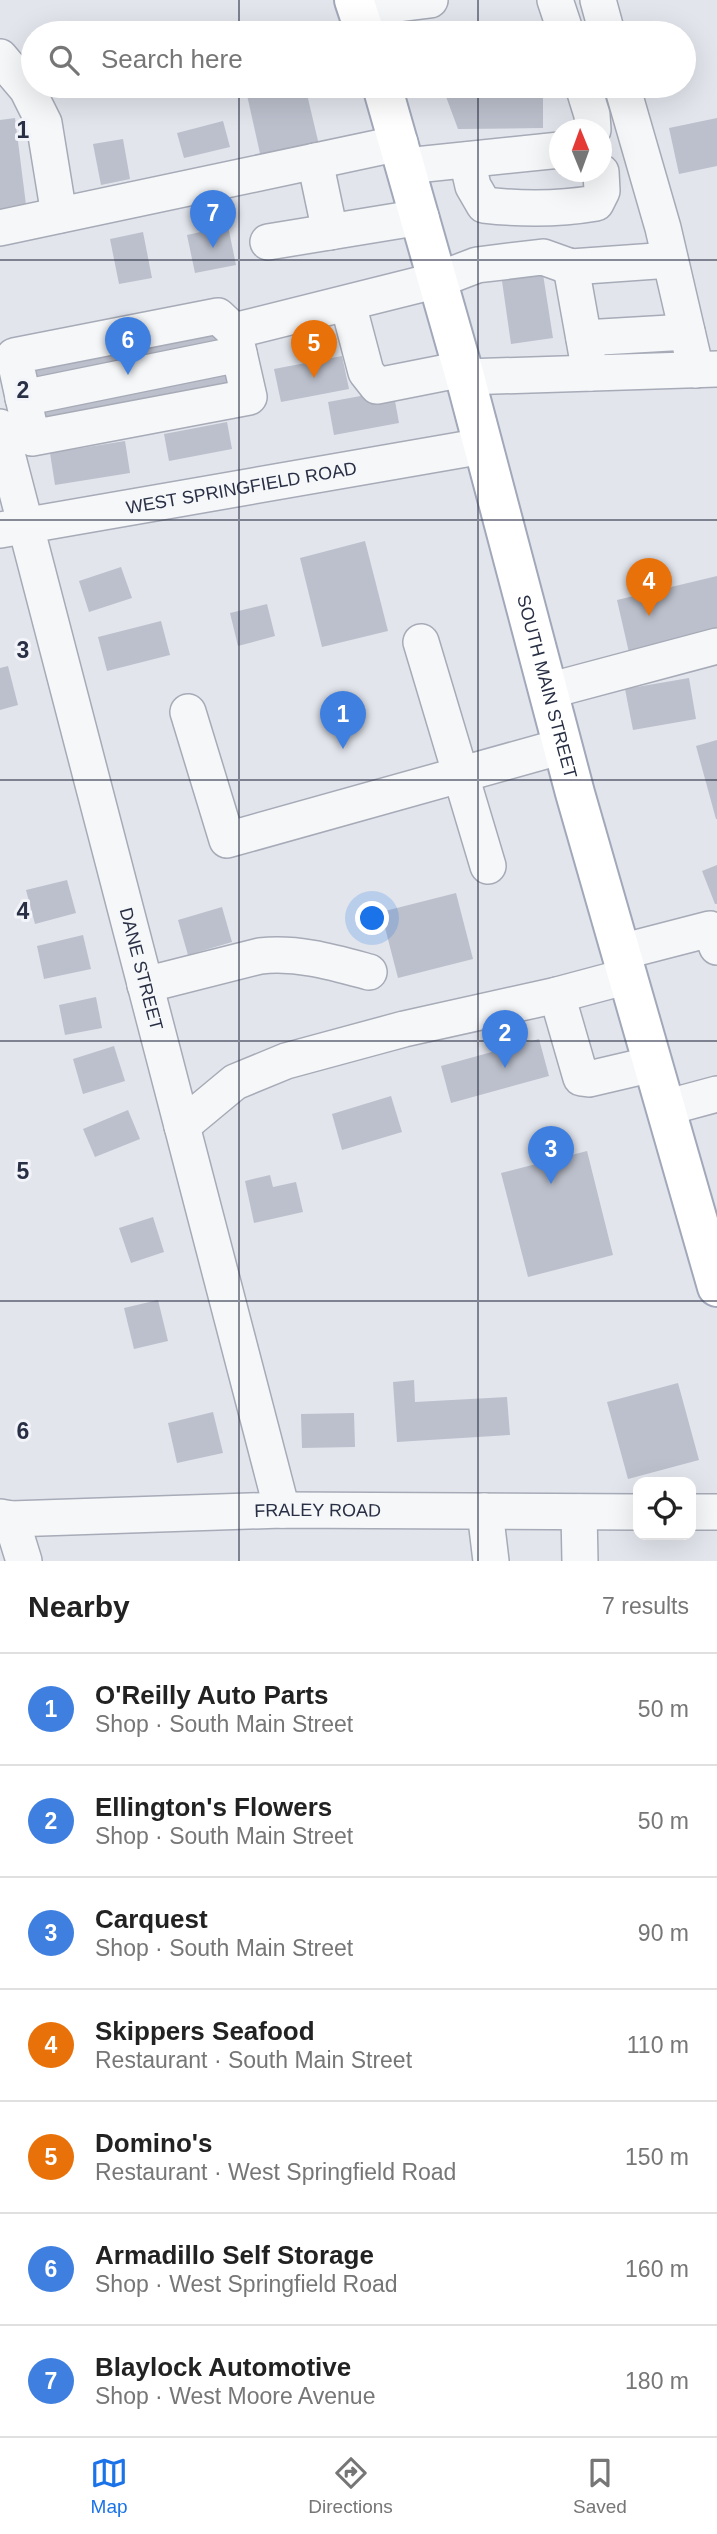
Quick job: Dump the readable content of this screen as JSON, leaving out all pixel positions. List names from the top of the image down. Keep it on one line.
{"streets":{"main road":["SOUTH MAIN STREET"],"street":["WEST SPRINGFIELD ROAD","DANE STREET","FRALEY ROAD"]},"crossings":[["WEST SPRINGFIELD ROAD","SOUTH MAIN STREET"],["WEST SPRINGFIELD ROAD","DANE STREET"],["DANE STREET","FRALEY ROAD"]],"north":"top","page":{"search":"Search here","pins":["7","6","5","4","1","2","3"],"heading":["Nearby","7 results"],"list":[{"mark":"1","name":"O'Reilly Auto Parts","note":"Shop · South Main Street","value":"50 m"},{"mark":"2","name":"Ellington's Flowers","note":"Shop · South Main Street","value":"50 m"},{"mark":"3","name":"Carquest","note":"Shop · South Main Street","value":"90 m"},{"mark":"4","name":"Skippers Seafood","note":"Restaurant · South Main Street","value":"110 m"},{"mark":"5","name":"Domino's","note":"Restaurant · West Springfield Road","value":"150 m"},{"mark":"6","name":"Armadillo Self Storage","note":"Shop · West Springfield Road","value":"160 m"},{"mark":"7","name":"Blaylock Automotive","note":"Shop · West Moore Avenue","value":"180 m"}],"nav":["Map","Directions","Saved"]},"grid":{"rows":["1","2","3","4","5","6"]}}
